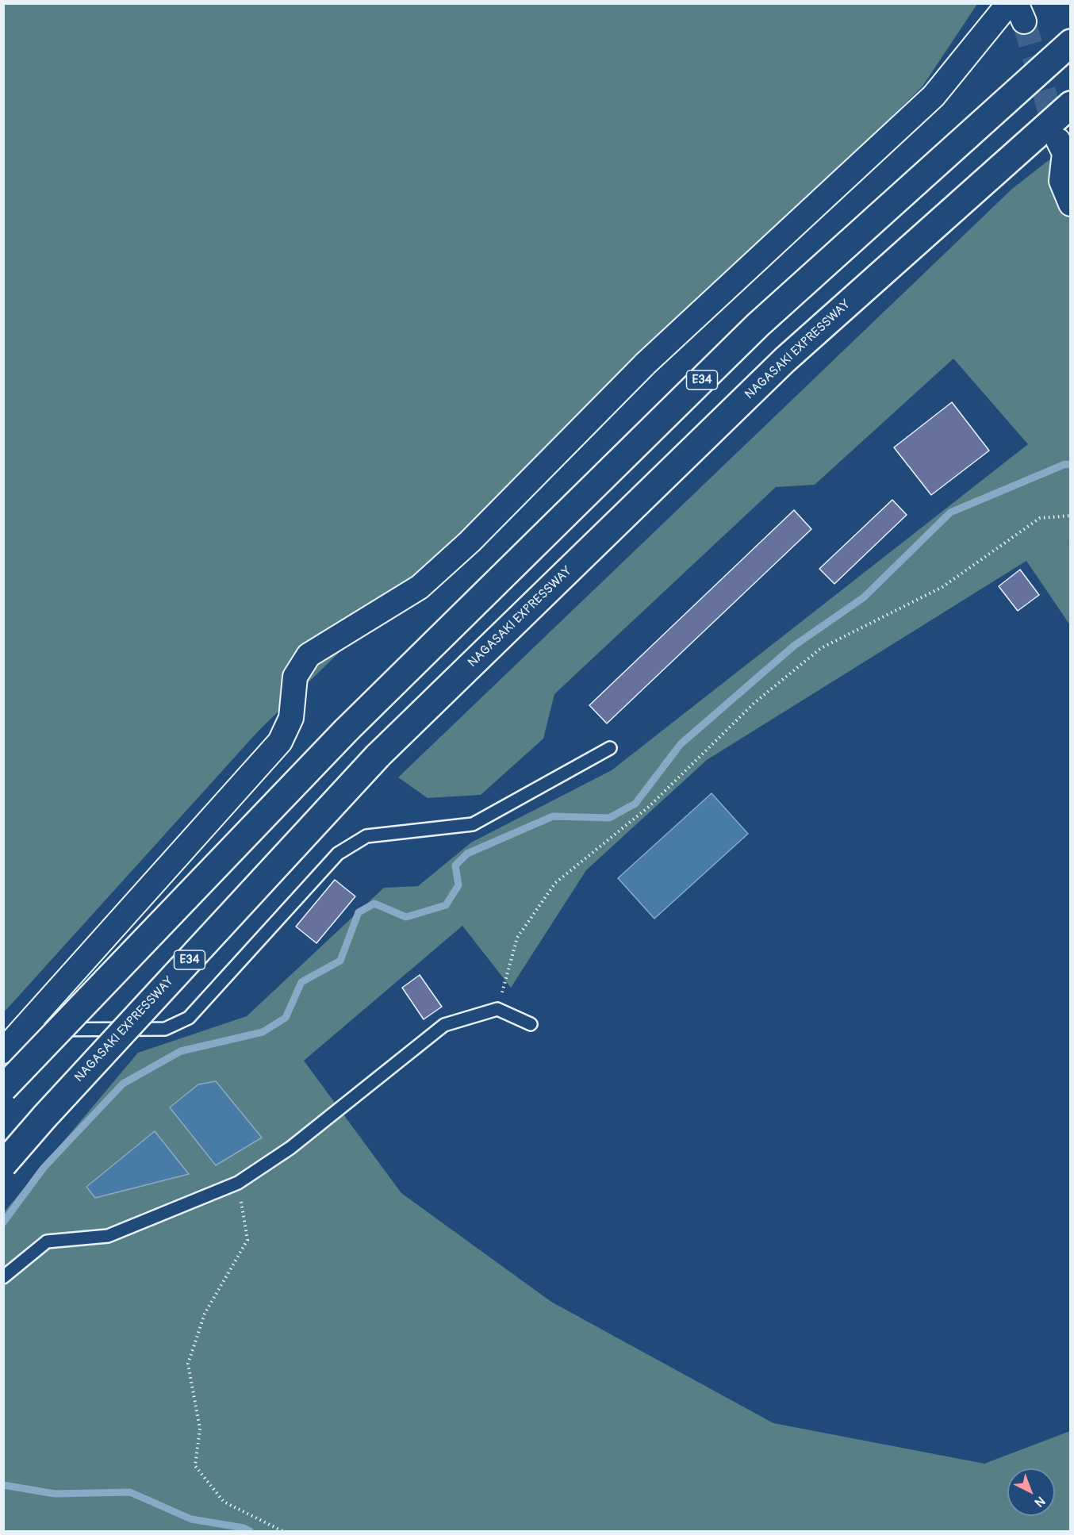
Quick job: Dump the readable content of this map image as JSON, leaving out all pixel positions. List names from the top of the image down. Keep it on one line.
{"streets":{"highway":["NAGASAKI EXPRESSWAY","E34"]},"north":"bottom right"}
